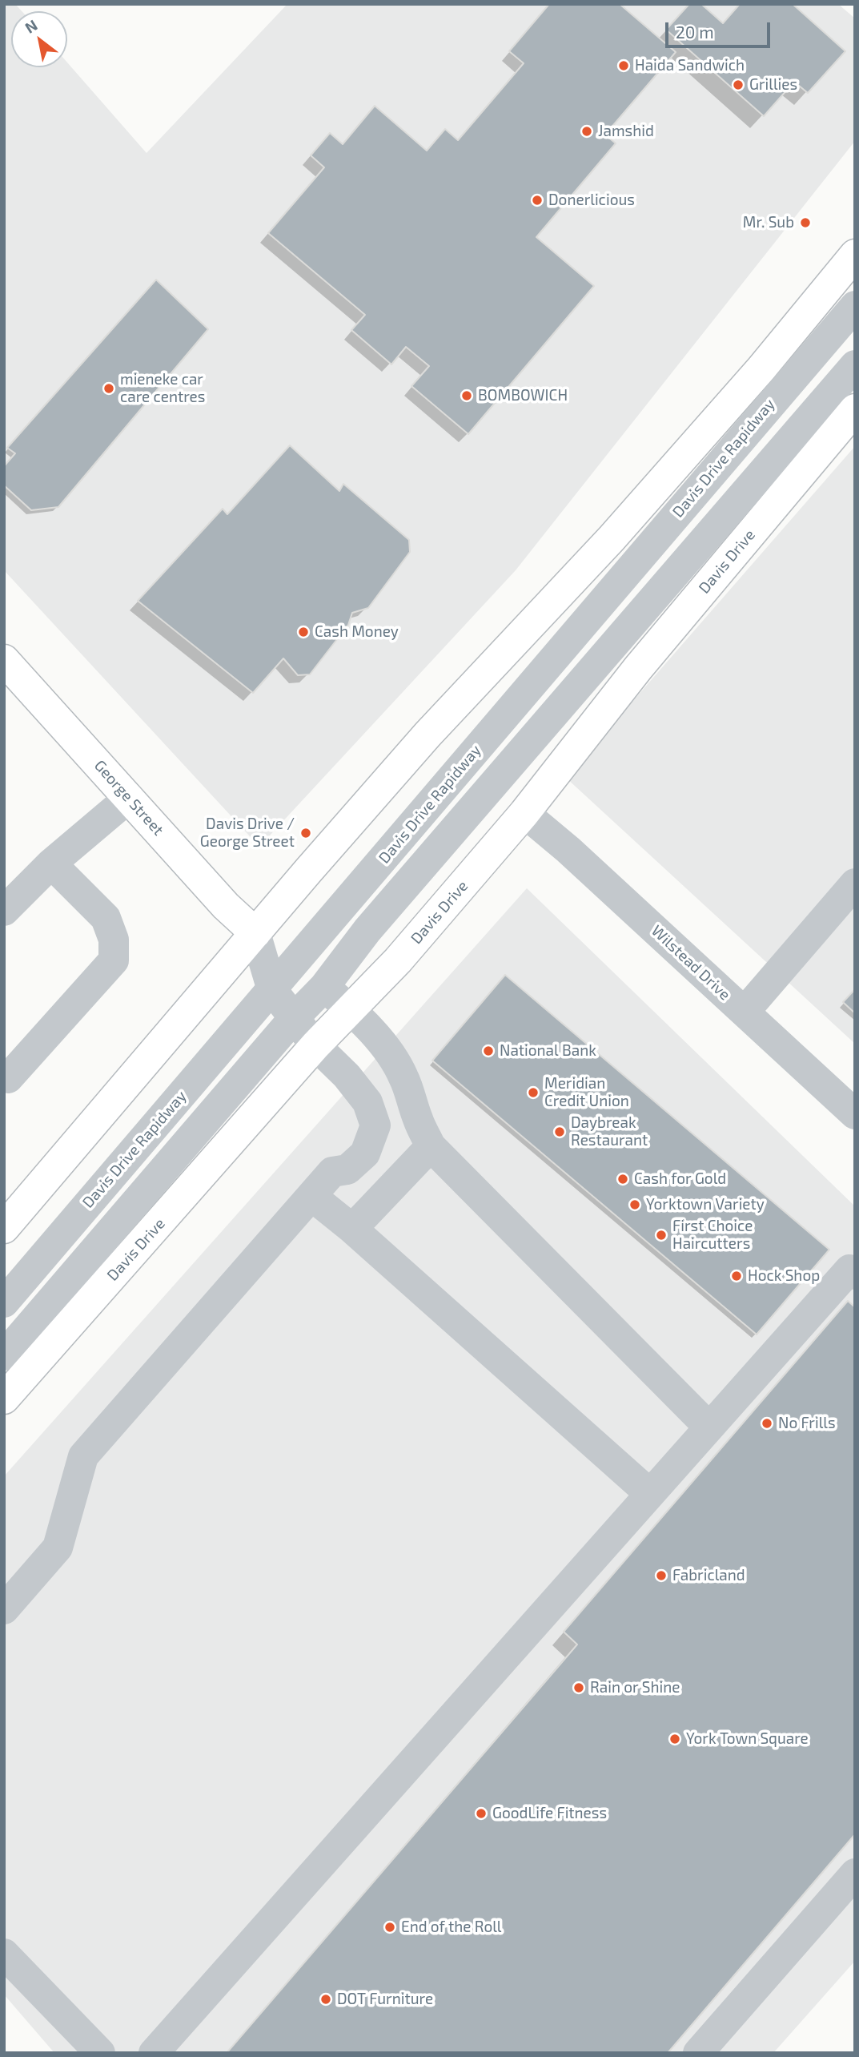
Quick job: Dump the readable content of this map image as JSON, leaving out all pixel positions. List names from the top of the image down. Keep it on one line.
{"streets":{"main road":["Davis Drive","George Street"],"street":["Davis Drive Rapidway","Wilstead Drive"]},"crossings":[["Davis Drive","Wilstead Drive"]],"places":["Haida Sandwich","Grillies","Jamshid","Donerlicious","Mr. Sub","mieneke car care centres","BOMBOWICH","Cash Money","Davis Drive / George Street","National Bank","Meridian Credit Union","Daybreak Restaurant","Cash for Gold","Yorktown Variety","First Choice Haircutters","Hock Shop","No Frills","Fabricland","Rain or Shine","York Town Square","GoodLife Fitness","End of the Roll","DOT Furniture"],"scale_bar":"20 m","north":"top left"}
